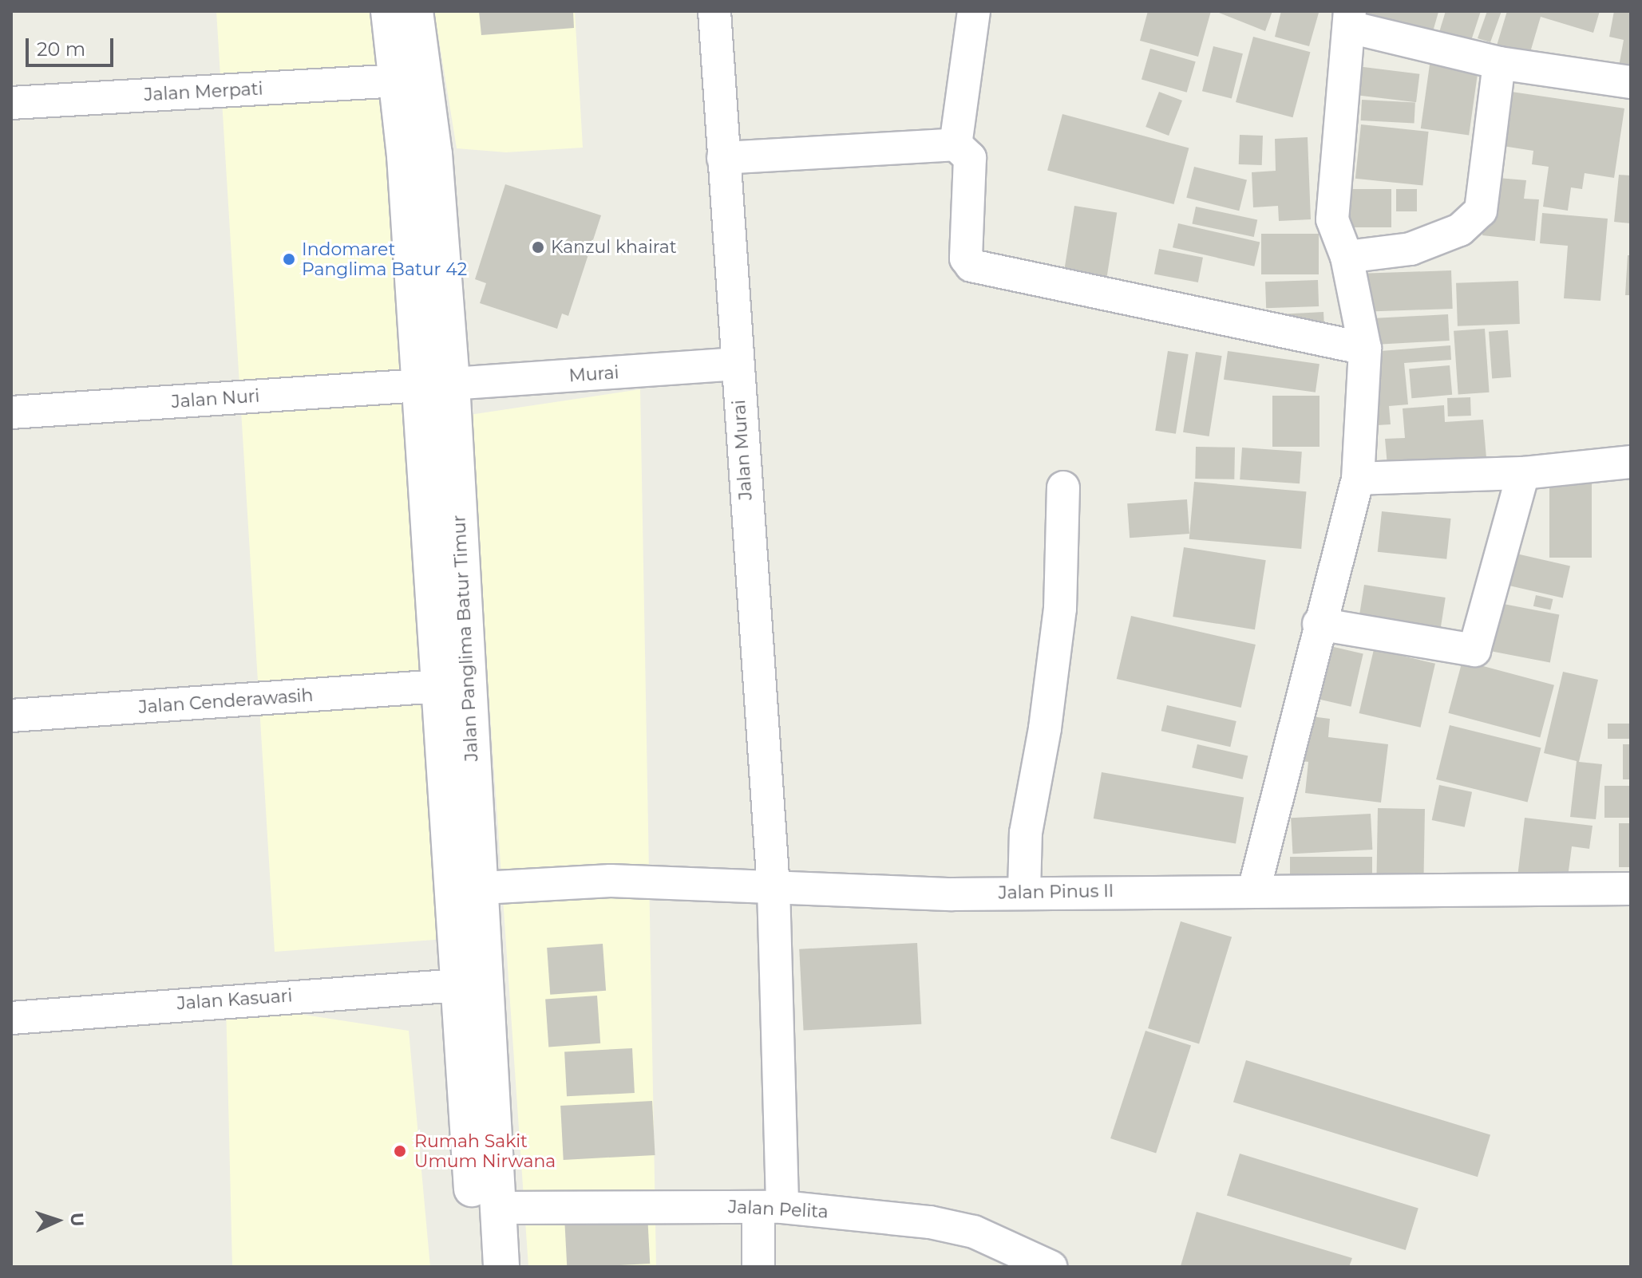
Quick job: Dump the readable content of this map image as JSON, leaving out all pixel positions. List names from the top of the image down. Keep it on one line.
{"streets":{"main road":["Jalan Panglima Batur Timur"],"street":["Jalan Merpati","Murai","Jalan Nuri","Jalan Murai","Jalan Cenderawasih","Jalan Pinus II","Jalan Kasuari","Jalan Pelita"]},"crossings":[["Jalan Merpati","Jalan Panglima Batur Timur"],["Murai","Jalan Nuri"],["Murai","Jalan Murai"],["Murai","Jalan Panglima Batur Timur"],["Jalan Nuri","Jalan Panglima Batur Timur"],["Jalan Murai","Jalan Pinus II"],["Jalan Murai","Jalan Pelita"],["Jalan Panglima Batur Timur","Jalan Cenderawasih"],["Jalan Panglima Batur Timur","Jalan Pinus II"],["Jalan Panglima Batur Timur","Jalan Kasuari"],["Jalan Panglima Batur Timur","Jalan Pelita"]],"places":["Kanzul khairat","Indomaret Panglima Batur 42","Rumah Sakit Umum Nirwana"],"scale_bar":"20 m","north":"right"}
